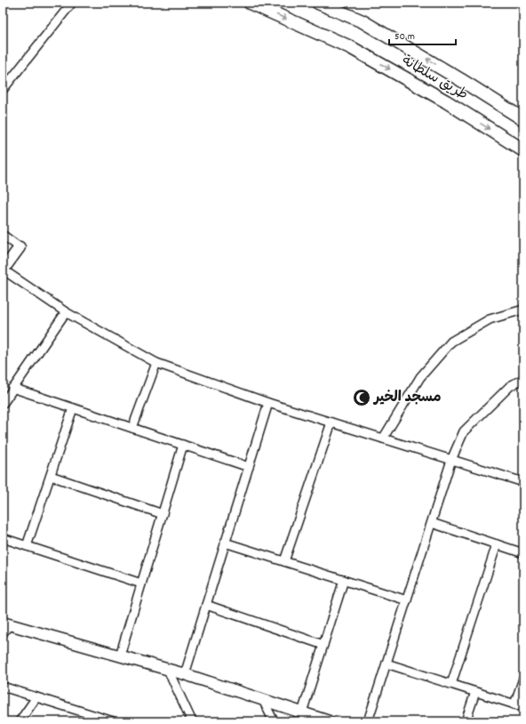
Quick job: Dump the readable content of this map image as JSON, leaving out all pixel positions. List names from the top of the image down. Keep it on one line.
{"streets":{"main road":["طريق سلطانة"]},"places":{"mosque":["مسجد الخير"]},"scale_bar":"50 m"}
